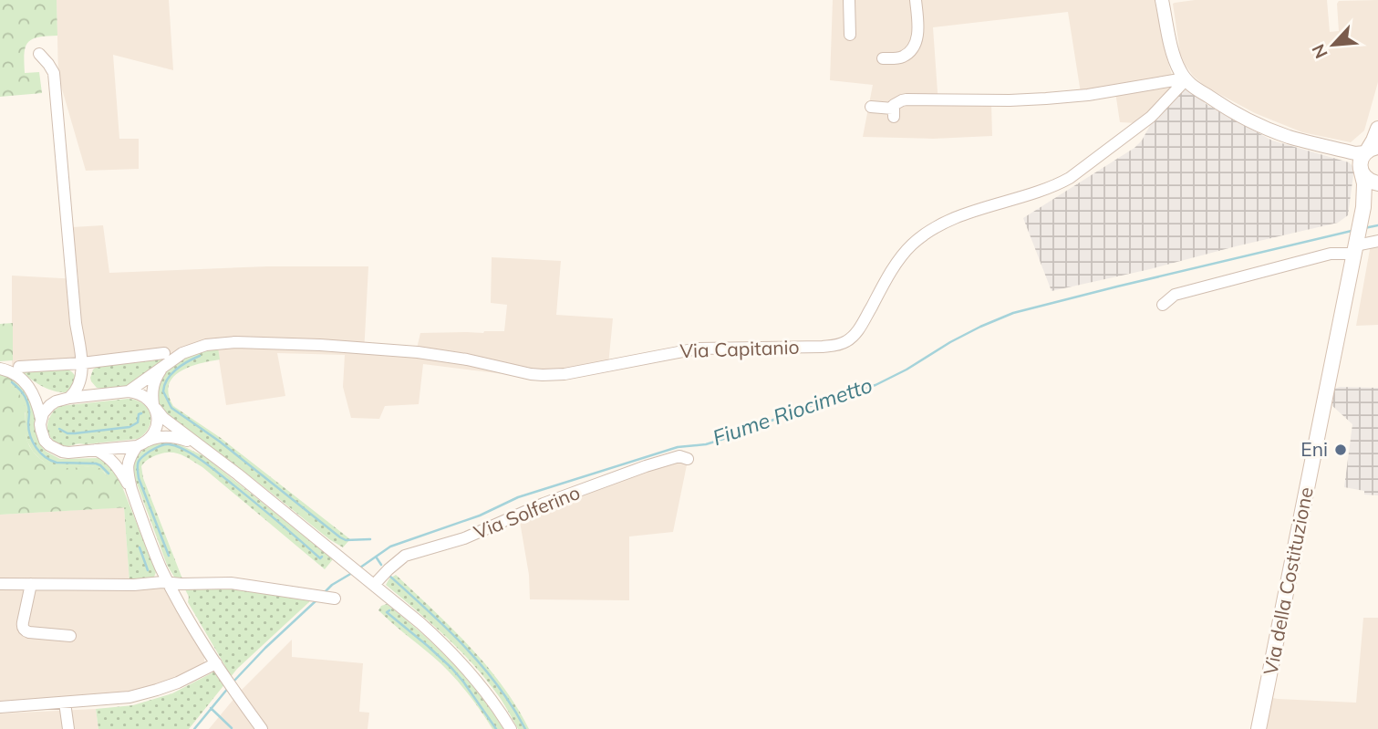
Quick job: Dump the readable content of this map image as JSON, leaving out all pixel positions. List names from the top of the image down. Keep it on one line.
{"streets":{"main road":["Via della Costituzione"],"street":["Via Capitanio","Via Solferino"]},"water":["Fiume Riocimetto"],"places":["Eni"],"north":"bottom left"}
